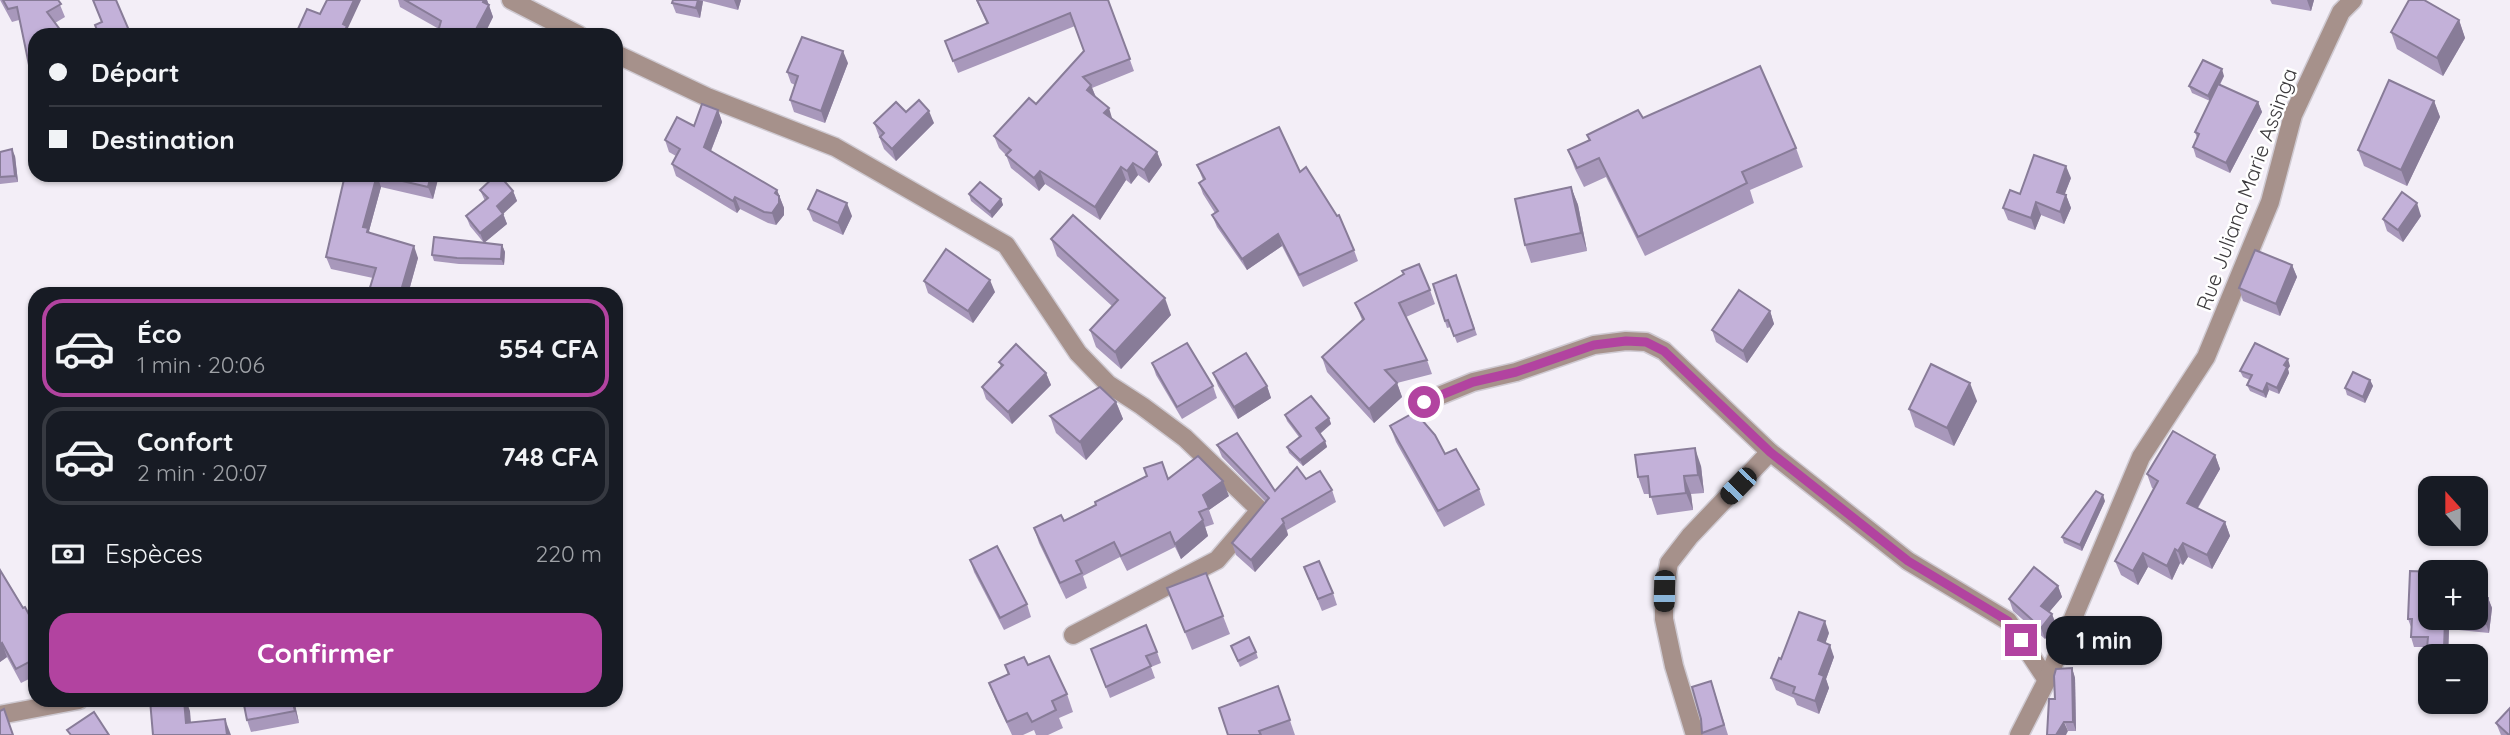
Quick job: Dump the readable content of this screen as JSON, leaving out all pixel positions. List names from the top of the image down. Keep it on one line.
{"streets":{"street":["Rue Juliana Marie Assinga"]},"north":"top","page":{"banner":["Départ","Destination"],"list":[{"name":"Éco","note":"1 min · 20:06","value":"554 CFA"},{"name":"Confort","note":"2 min · 20:07","value":"748 CFA"}],"map_buttons":["+","−"],"pay":["Espèces","220 m"],"buttons":"Confirmer","bubble":"1 min"}}
